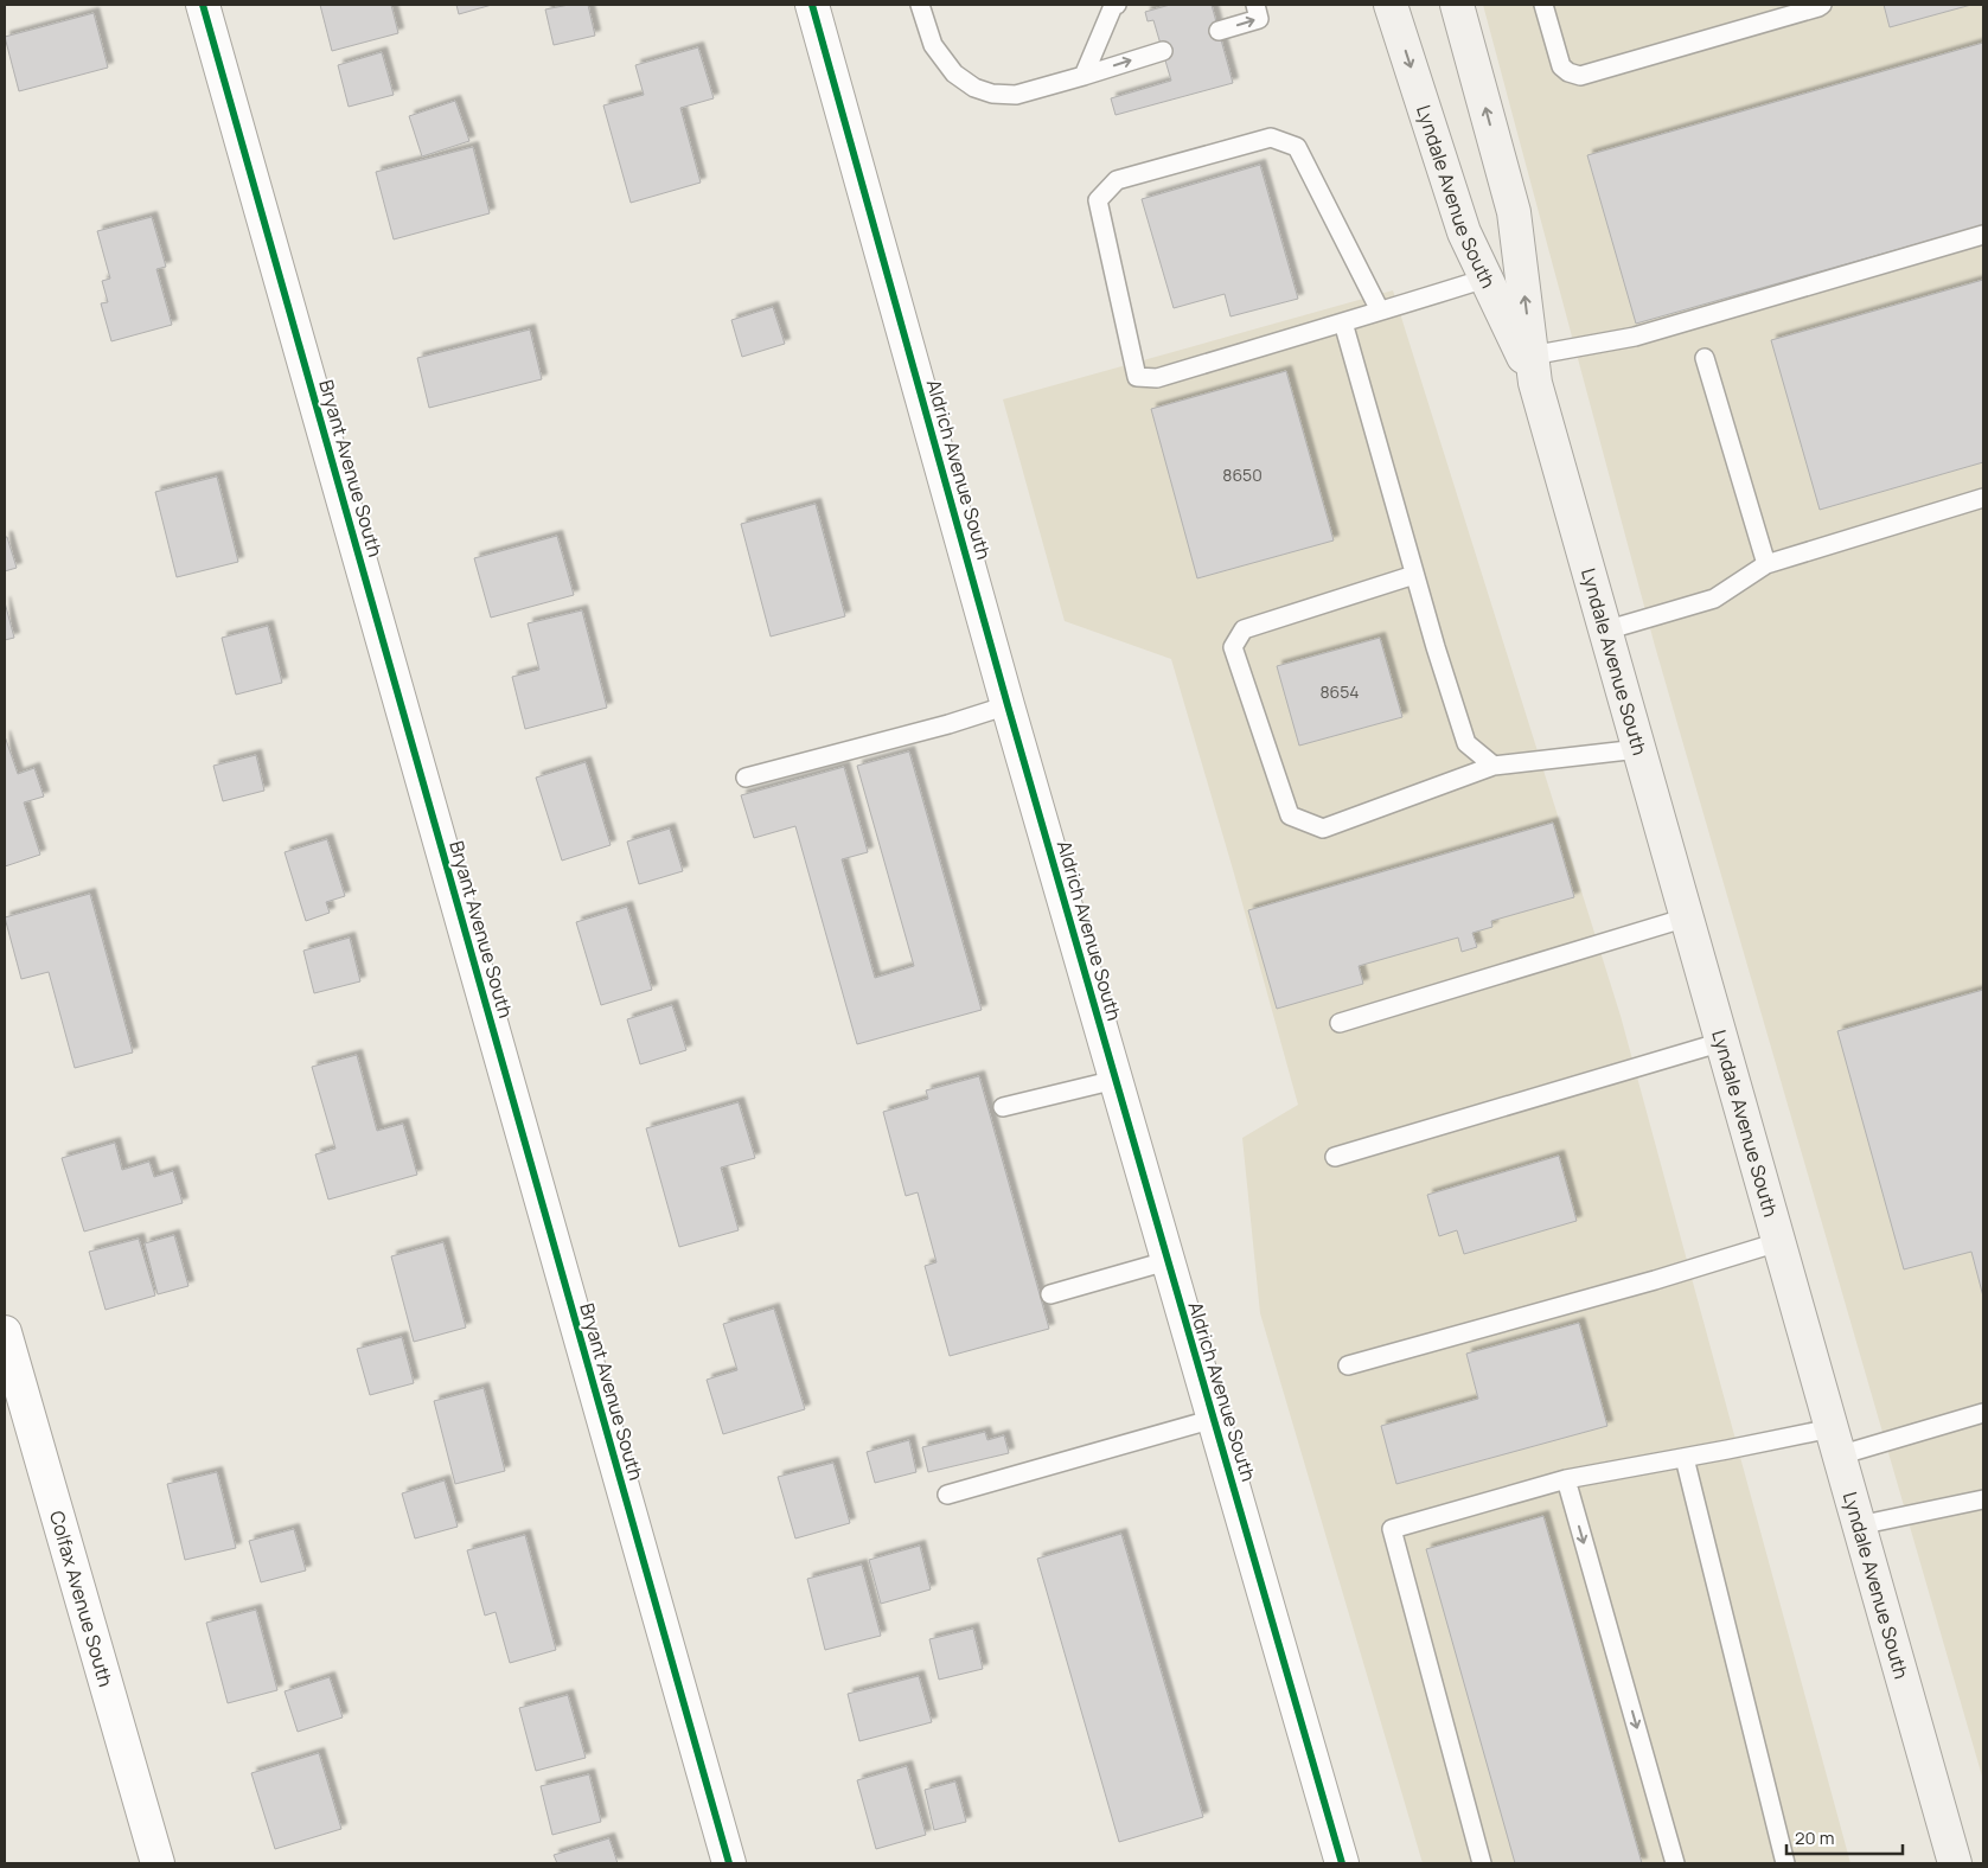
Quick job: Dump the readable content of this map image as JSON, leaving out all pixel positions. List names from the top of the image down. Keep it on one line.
{"streets":{"main road":["Lyndale Avenue South"],"street":["Bryant Avenue South","Aldrich Avenue South","Colfax Avenue South"]},"house_numbers":["8650","8654"],"scale_bar":"20 m"}
